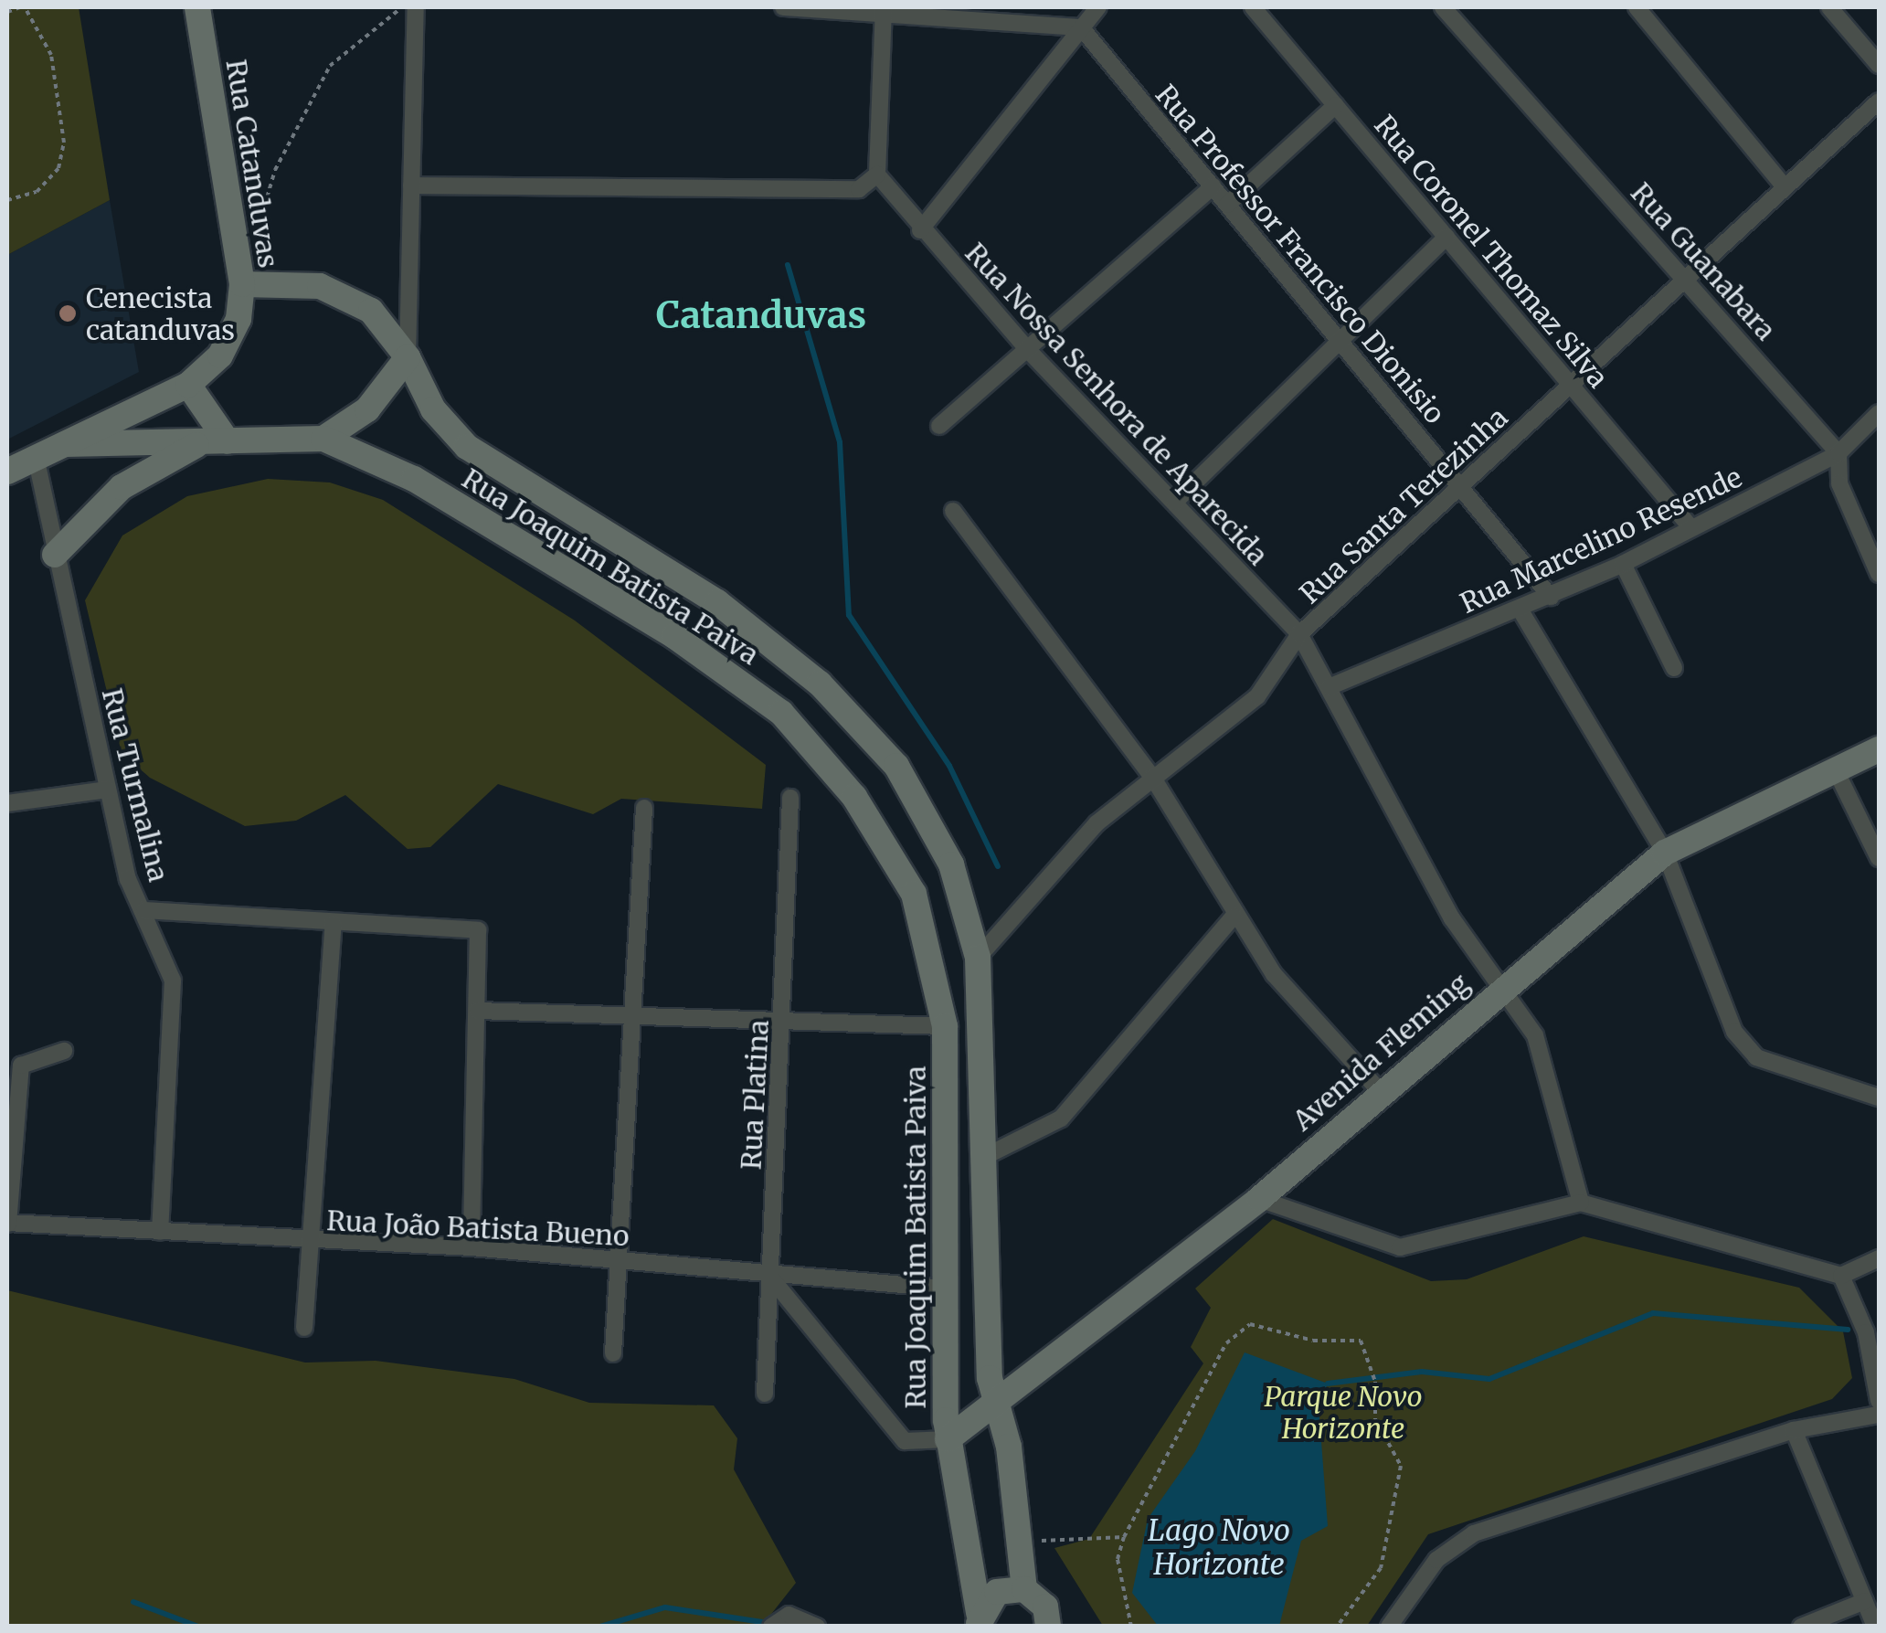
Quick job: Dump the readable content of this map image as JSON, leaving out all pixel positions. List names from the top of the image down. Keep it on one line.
{"streets":{"main road":["Rua Catanduvas","Rua Joaquim Batista Paiva","Avenida Fleming"],"street":["Rua Coronel Thomaz Silva","Rua Professor Francisco Dionisio","Rua Guanabara","Rua Nossa Senhora de Aparecida","Rua Santa Terezinha","Rua Marcelino Resende","Rua Turmalina","Rua Platina","Rua João Batista Bueno"]},"crossings":[["Rua Catanduvas","Rua Joaquim Batista Paiva"],["Rua Catanduvas","Rua Turmalina"],["Rua Coronel Thomaz Silva","Rua Santa Terezinha"],["Rua Coronel Thomaz Silva","Rua Marcelino Resende"],["Rua Professor Francisco Dionisio","Rua Santa Terezinha"],["Rua Professor Francisco Dionisio","Rua Marcelino Resende"],["Rua Guanabara","Rua Santa Terezinha"],["Rua Guanabara","Rua Marcelino Resende"],["Rua Nossa Senhora de Aparecida","Rua Santa Terezinha"],["Rua Nossa Senhora de Aparecida","Rua Marcelino Resende"],["Rua Nossa Senhora de Aparecida","Avenida Fleming"],["Rua Santa Terezinha","Rua Joaquim Batista Paiva"],["Rua Joaquim Batista Paiva","Avenida Fleming"],["Rua Joaquim Batista Paiva","Rua João Batista Bueno"],["Rua Turmalina","Rua João Batista Bueno"],["Rua Platina","Rua João Batista Bueno"]],"districts":["Catanduvas"],"water":["Lago Novo Horizonte"],"parks":["Parque Novo Horizonte"],"places":["Cenecista catanduvas"]}
